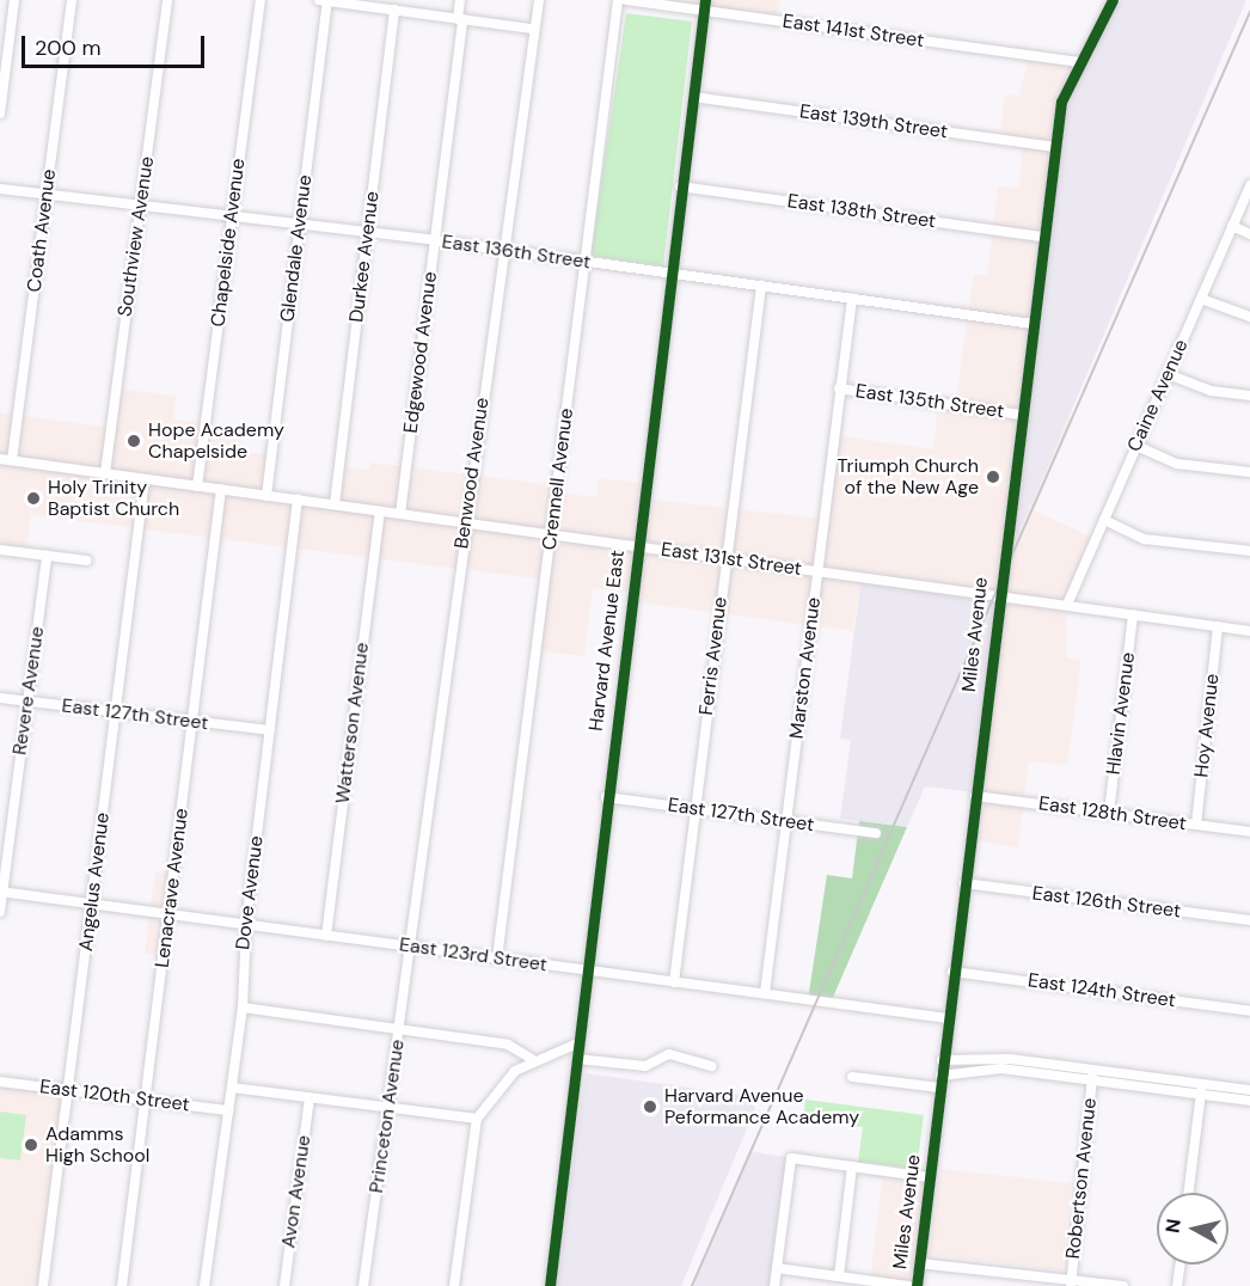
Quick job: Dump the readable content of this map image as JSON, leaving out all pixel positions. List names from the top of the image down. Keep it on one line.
{"streets":{"main road":["Miles Avenue","Harvard Avenue East"],"street":["East 141st Street","East 139th Street","East 138th Street","Coath Avenue","Southview Avenue","Chapelside Avenue","Glendale Avenue","East 136th Street","Durkee Avenue","Edgewood Avenue","Caine Avenue","East 135th Street","Benwood Avenue","Crennell Avenue","East 131st Street","Ferris Avenue","Marston Avenue","Revere Avenue","Hlavin Avenue","East 127th Street","Watterson Avenue","Hoy Avenue","East 128th Street","Angelus Avenue","Lenacrave Avenue","Dove Avenue","East 126th Street","East 123rd Street","East 124th Street","East 120th Street","Princeton Avenue","Robertson Avenue","Avon Avenue"]},"crossings":[["East 141st Street","Miles Avenue"],["East 141st Street","Harvard Avenue East"],["East 139th Street","Miles Avenue"],["East 139th Street","Harvard Avenue East"],["East 138th Street","Miles Avenue"],["East 138th Street","Harvard Avenue East"],["Coath Avenue","East 136th Street"],["Coath Avenue","East 131st Street"],["Southview Avenue","East 136th Street"],["Southview Avenue","East 131st Street"],["Chapelside Avenue","East 136th Street"],["Chapelside Avenue","East 131st Street"],["Glendale Avenue","East 136th Street"],["Glendale Avenue","East 131st Street"],["East 136th Street","Durkee Avenue"],["East 136th Street","Edgewood Avenue"],["East 136th Street","Benwood Avenue"],["East 136th Street","Crennell Avenue"],["East 136th Street","Miles Avenue"],["East 136th Street","Harvard Avenue East"],["East 136th Street","Ferris Avenue"],["East 136th Street","Marston Avenue"],["Durkee Avenue","East 131st Street"],["Edgewood Avenue","East 131st Street"],["Caine Avenue","East 131st Street"],["East 135th Street","Miles Avenue"],["East 135th Street","Marston Avenue"],["Benwood Avenue","East 131st Street"],["Benwood Avenue","East 123rd Street"],["Benwood Avenue","Princeton Avenue"],["Crennell Avenue","East 131st Street"],["Crennell Avenue","East 123rd Street"],["East 131st Street","Miles Avenue"],["East 131st Street","Harvard Avenue East"],["East 131st Street","Ferris Avenue"],["East 131st Street","Marston Avenue"],["East 131st Street","Hlavin Avenue"],["East 131st Street","Watterson Avenue"],["East 131st Street","Hoy Avenue"],["East 131st Street","Angelus Avenue"],["East 131st Street","Lenacrave Avenue"],["East 131st Street","Dove Avenue"],["Miles Avenue","East 128th Street"],["Miles Avenue","East 126th Street"],["Miles Avenue","East 123rd Street"],["Miles Avenue","East 124th Street"],["Harvard Avenue East","East 127th Street"],["Harvard Avenue East","East 123rd Street"],["Ferris Avenue","East 127th Street"],["Ferris Avenue","East 123rd Street"],["Marston Avenue","East 127th Street"],["Marston Avenue","East 123rd Street"],["Revere Avenue","East 127th Street"],["Revere Avenue","East 123rd Street"],["Hlavin Avenue","East 128th Street"],["East 127th Street","Angelus Avenue"],["East 127th Street","Lenacrave Avenue"],["East 127th Street","Dove Avenue"],["Watterson Avenue","East 123rd Street"],["Hoy Avenue","East 128th Street"],["Angelus Avenue","East 123rd Street"],["Angelus Avenue","East 120th Street"],["Lenacrave Avenue","East 123rd Street"],["Lenacrave Avenue","East 120th Street"],["Dove Avenue","East 123rd Street"],["Dove Avenue","East 120th Street"],["East 123rd Street","Princeton Avenue"]],"places":["Hope Academy Chapelside","Triumph Church of the New Age","Holy Trinity Baptist Church","Harvard Avenue Peformance Academy","Adamms High School"],"scale_bar":"200 m","north":"left"}
